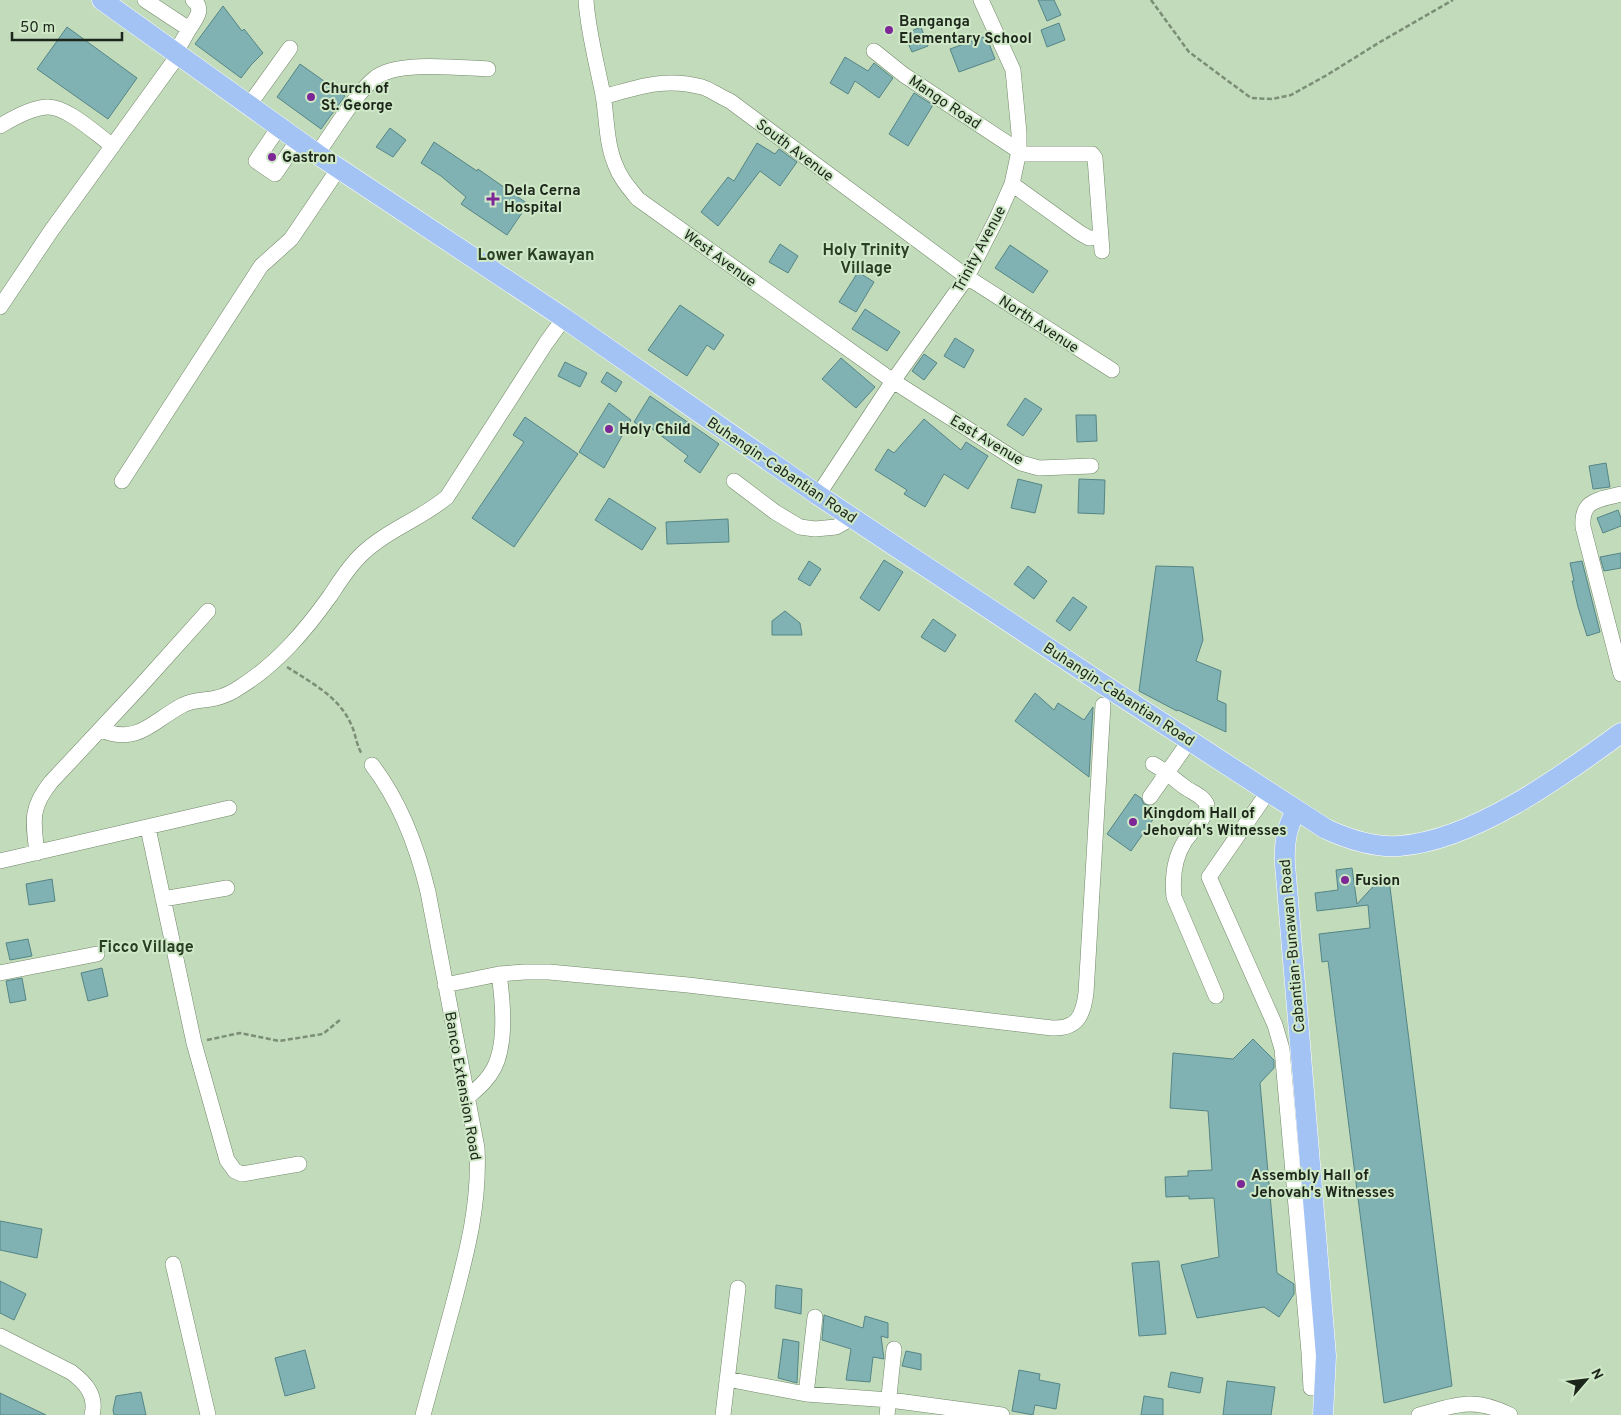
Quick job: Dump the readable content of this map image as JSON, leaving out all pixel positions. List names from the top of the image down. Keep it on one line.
{"streets":{"main road":["Buhangin-Cabantian Road","Cabantian-Bunawan Road"],"street":["Mango Road","South Avenue","Trinity Avenue","West Avenue","North Avenue","East Avenue","Banco Extension Road"]},"crossings":[["Mango Road","Trinity Avenue"],["South Avenue","Trinity Avenue"],["South Avenue","West Avenue"],["South Avenue","North Avenue"],["Trinity Avenue","West Avenue"],["Trinity Avenue","North Avenue"],["Trinity Avenue","East Avenue"],["Trinity Avenue","Buhangin-Cabantian Road"],["West Avenue","East Avenue"],["Buhangin-Cabantian Road","Cabantian-Bunawan Road"]],"districts":["Holy Trinity Village","Lower Kawayan","Ficco Village"],"places":{"other":["Banganga Elementary School","Church of St. George","Gastron","Holy Child","Kingdom Hall of Jehovah's Witnesses","Fusion","Assembly Hall of Jehovah's Witnesses"],"health":["Dela Cerna Hospital"]},"scale_bar":"50 m","north":"top right"}
